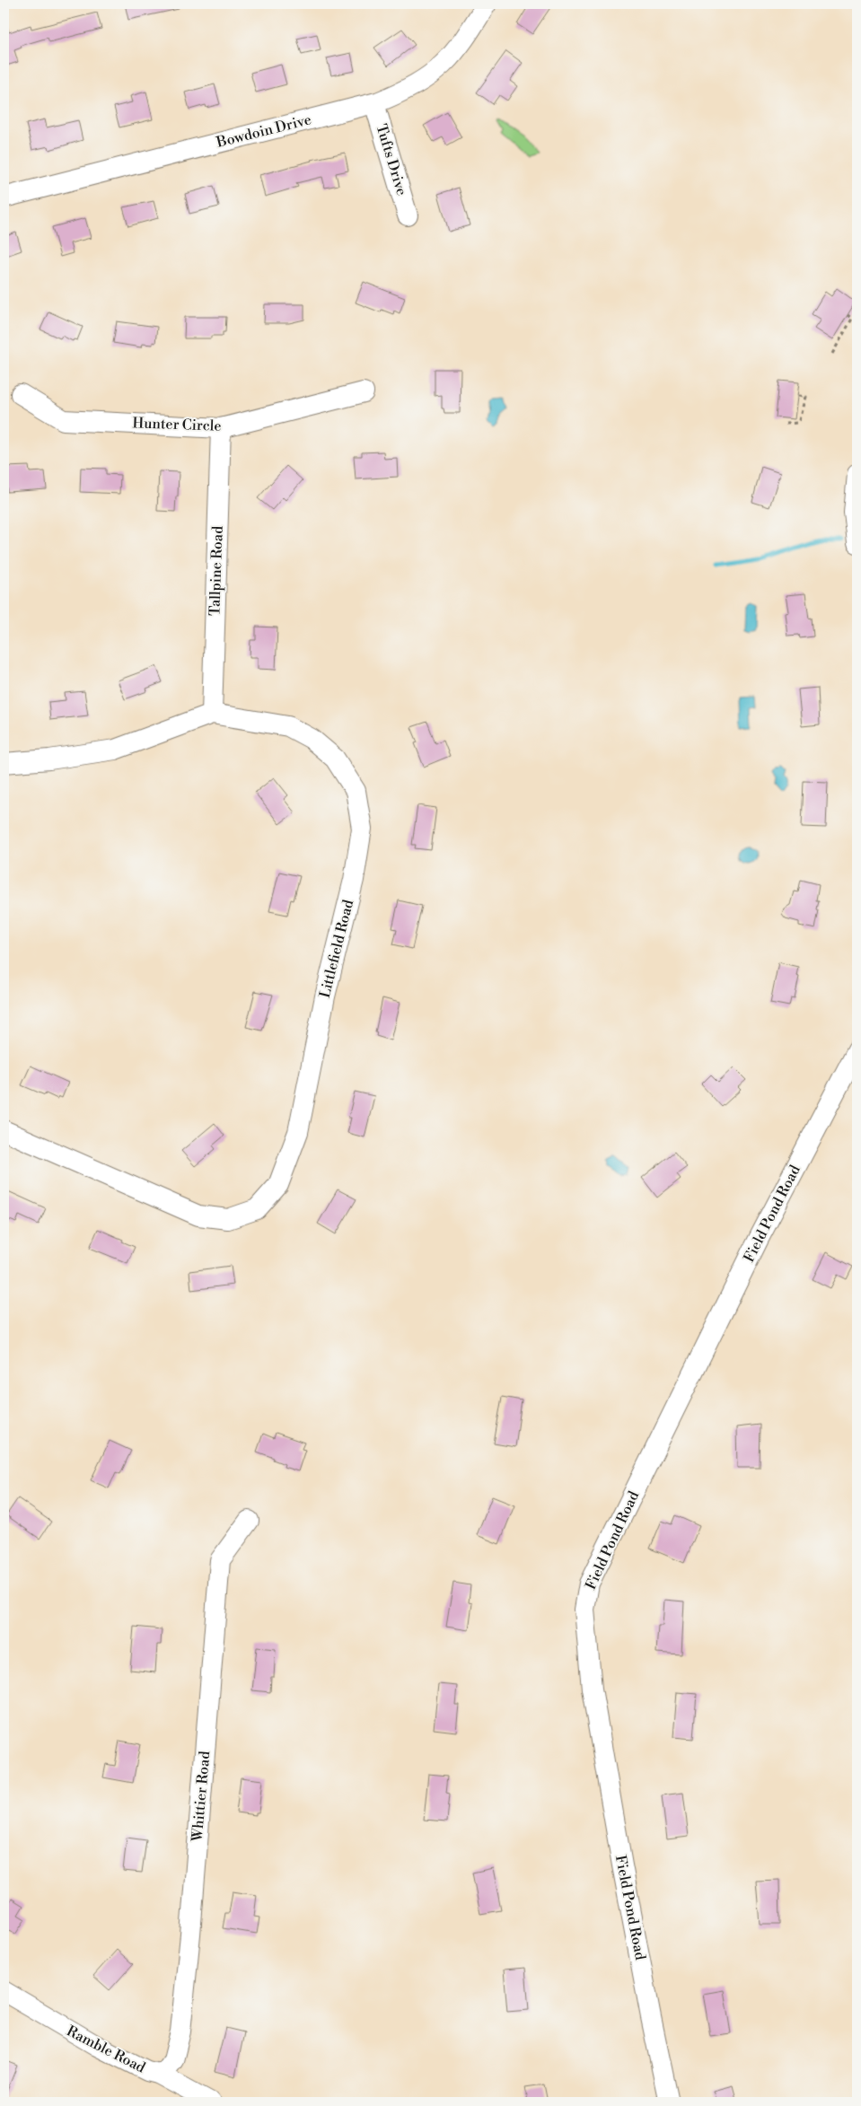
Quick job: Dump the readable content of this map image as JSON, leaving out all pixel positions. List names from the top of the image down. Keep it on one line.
{"streets":{"street":["Bowdoin Drive","Tufts Drive","Hunter Circle","Tallpine Road","Littlefield Road","Field Pond Road","Whittier Road","Ramble Road"]},"crossings":[["Bowdoin Drive","Tufts Drive"],["Hunter Circle","Tallpine Road"],["Tallpine Road","Littlefield Road"],["Whittier Road","Ramble Road"]]}
